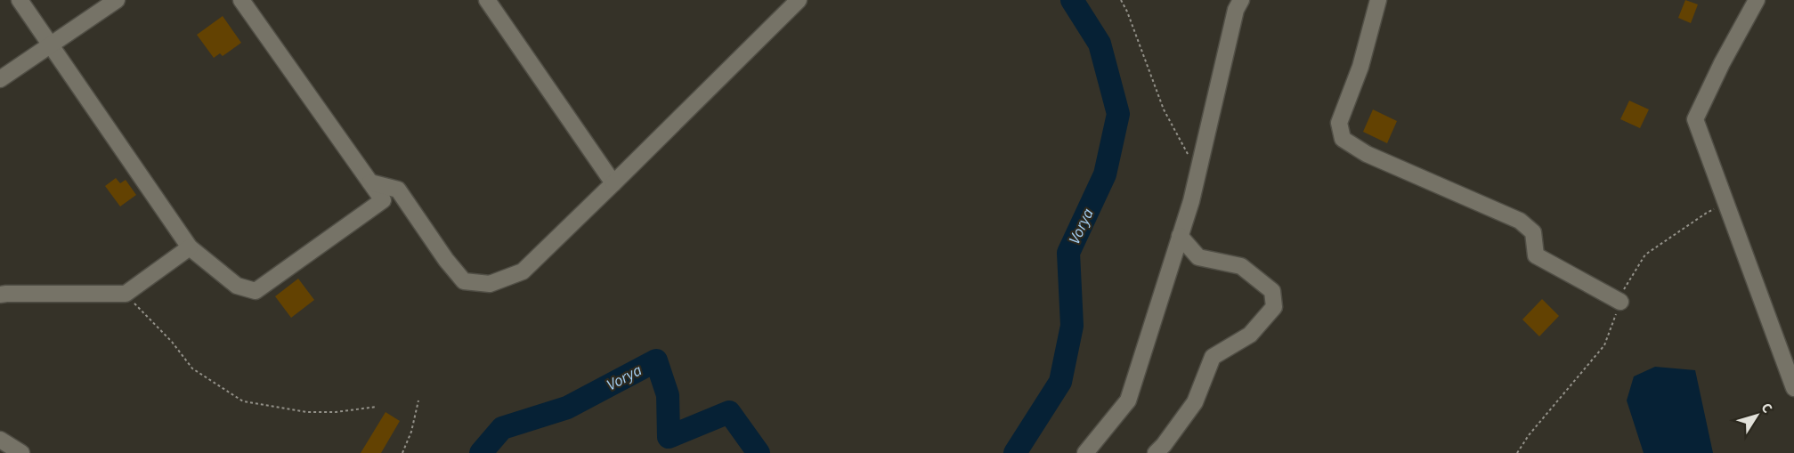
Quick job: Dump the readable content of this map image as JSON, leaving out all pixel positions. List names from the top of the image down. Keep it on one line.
{"water":["Vorya"],"north":"top right"}
